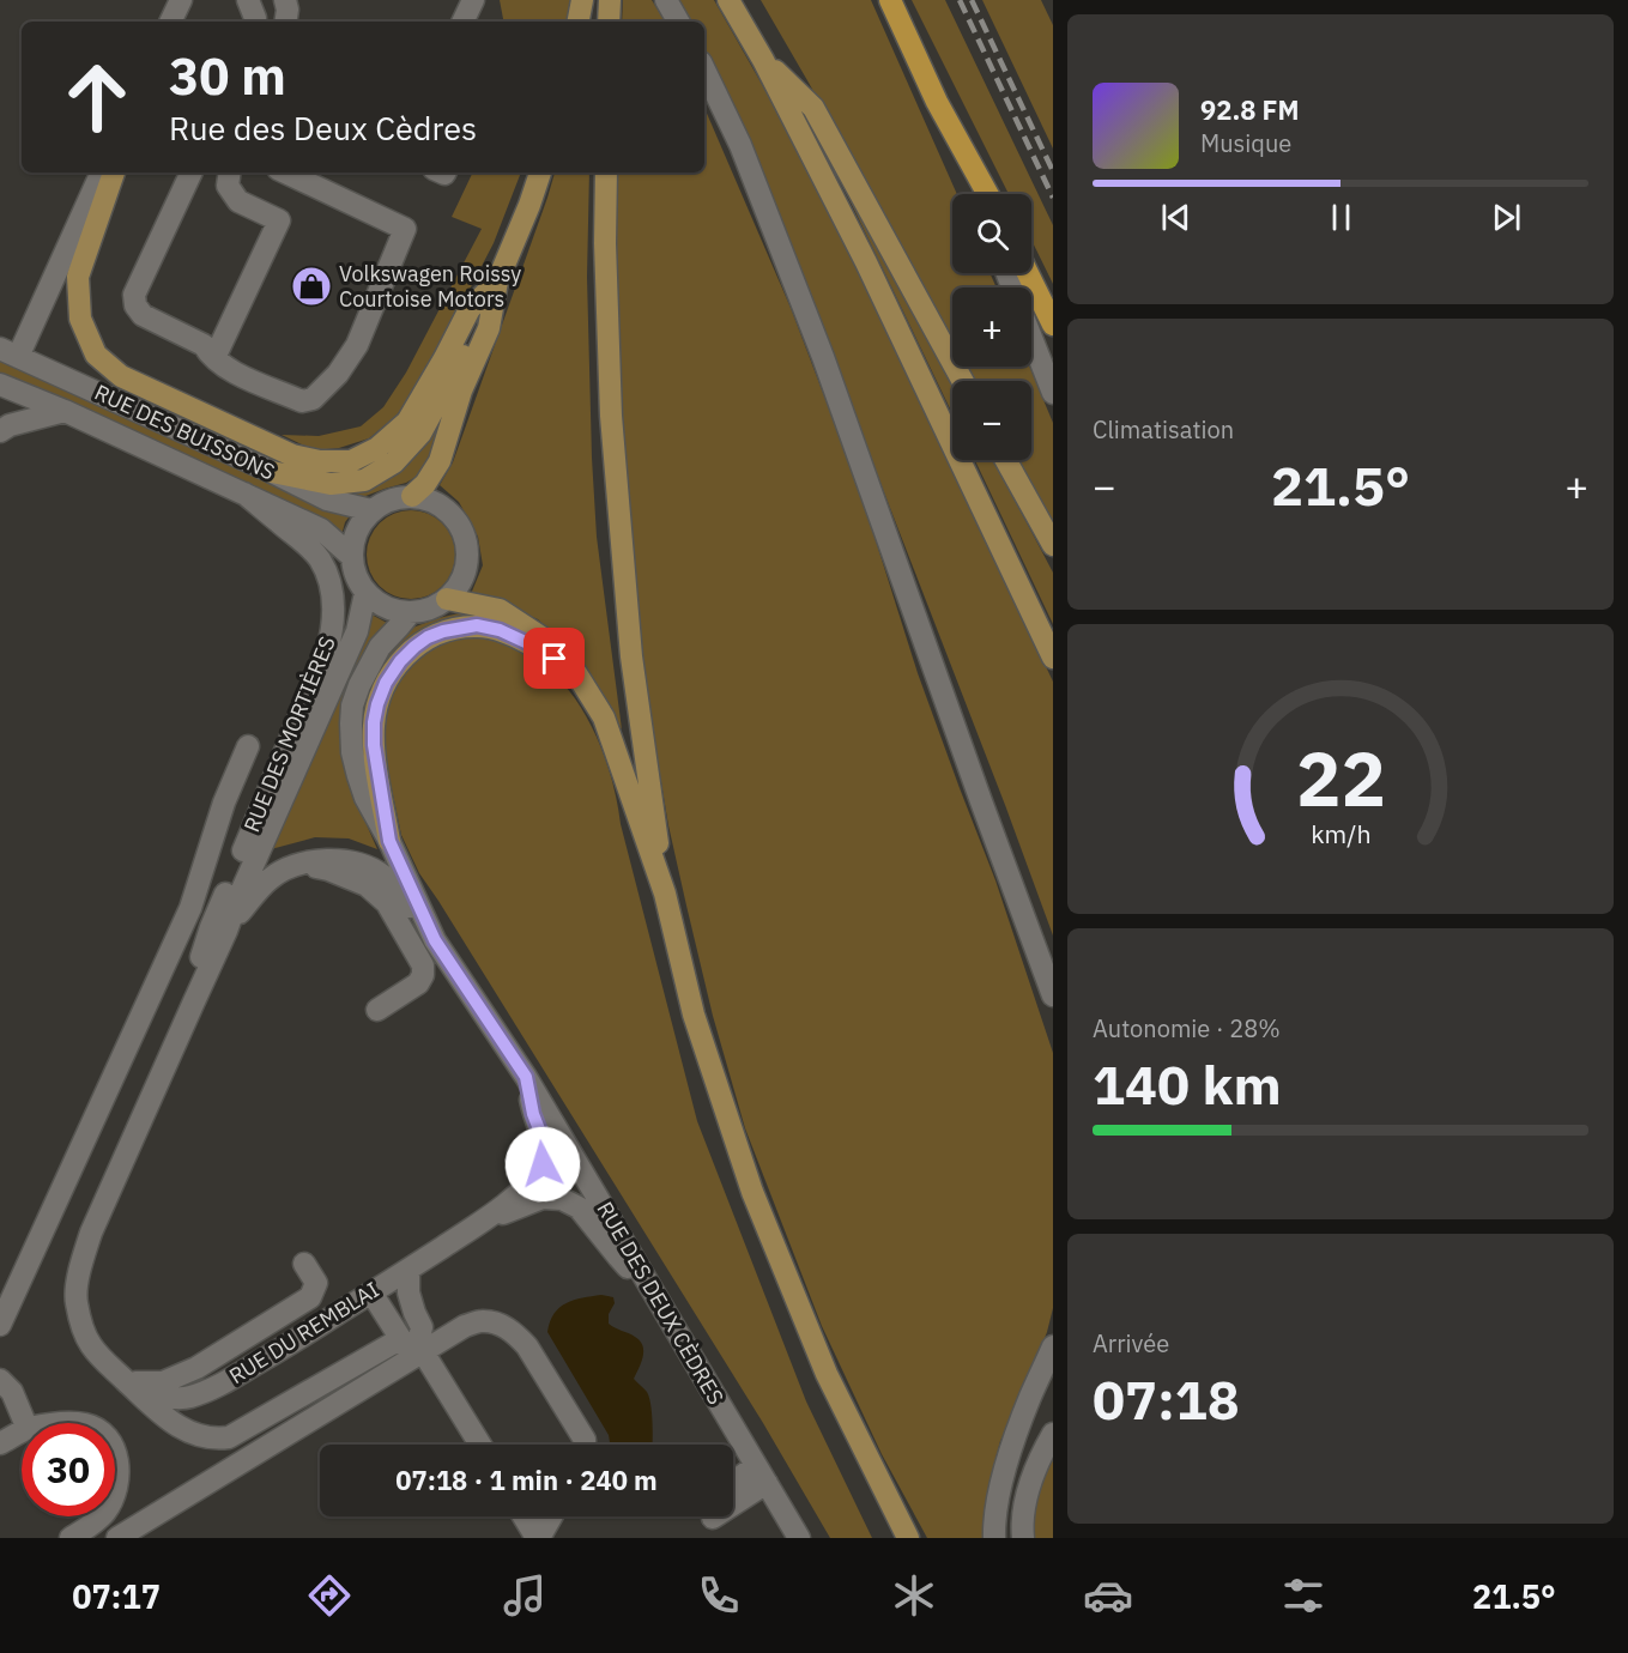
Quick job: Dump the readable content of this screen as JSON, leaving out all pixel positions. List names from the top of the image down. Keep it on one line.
{"streets":{"street":["RUE DES BUISSONS","RUE DES MORTIÈRES","RUE DES DEUX CÈDRES","RUE DU REMBLAI"]},"crossings":[["RUE DES BUISSONS","RUE DES MORTIÈRES"],["RUE DES BUISSONS","RUE DES DEUX CÈDRES"],["RUE DES MORTIÈRES","RUE DES DEUX CÈDRES"],["RUE DES MORTIÈRES","RUE DU REMBLAI"],["RUE DES DEUX CÈDRES","RUE DU REMBLAI"]],"places":{"shop":["Volkswagen Roissy Courtoise Motors"]},"page":{"turn":["30 m","Rue des Deux Cèdres"],"song":["92.8 FM","Musique"],"map_buttons":["+","−"],"tile":["Climatisation",["Autonomie · 28%","140 km"],["Arrivée","07:18"]],"heat":["−","21.5°","+"],"limit":"30","trip":"07:18 · 1 min · 240 m","tabs":["07:17","21.5°"],"gauge":["22","km/h"]}}
